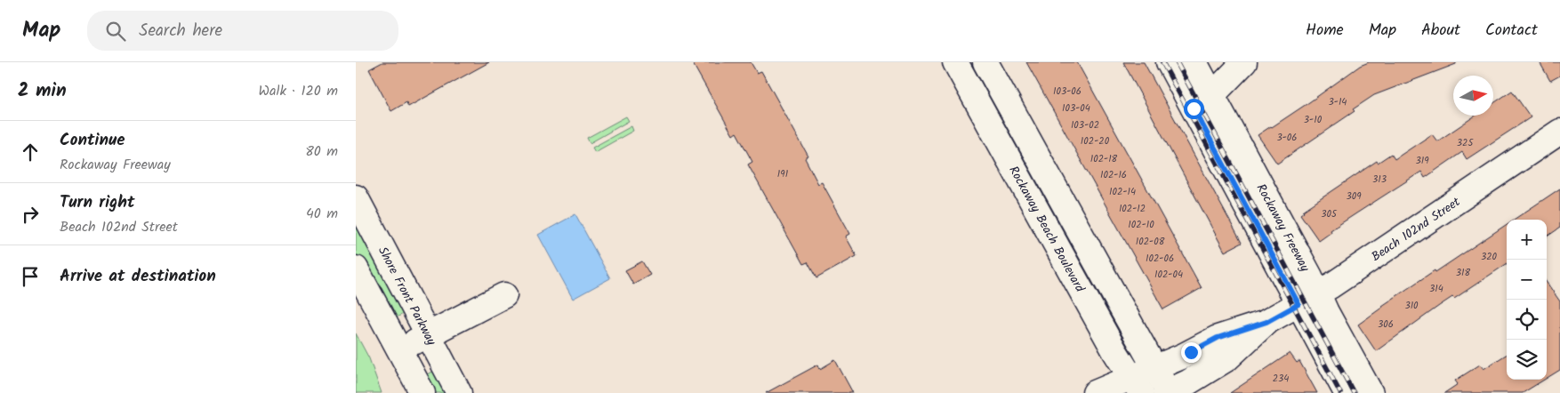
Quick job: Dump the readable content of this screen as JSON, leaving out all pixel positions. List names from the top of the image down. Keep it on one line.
{"streets":{"street":["Rockaway Freeway","Rockaway Beach Boulevard","Beach 102nd Street","Shore Front Parkway"]},"crossings":[["Rockaway Freeway","Beach 102nd Street"],["Rockaway Beach Boulevard","Beach 102nd Street"]],"house_numbers":["103-06","3-14","103-04","3-10","103-02","3-06","102-20","325","102-18","319","191","102-16","313","102-14","309","102-12","305","102-10","102-08","320","102-06","318","102-04","314","310","306","234"],"north":"right","page":{"header":"Map","search":"Search here","nav":["Home","Map","About","Contact"],"heading":["2 min","Walk · 120 m"],"list":[["Continue","Rockaway Freeway","80 m"],["Turn right","Beach 102nd Street","40 m"],"Arrive at destination"],"map_buttons":["+","−"]}}
